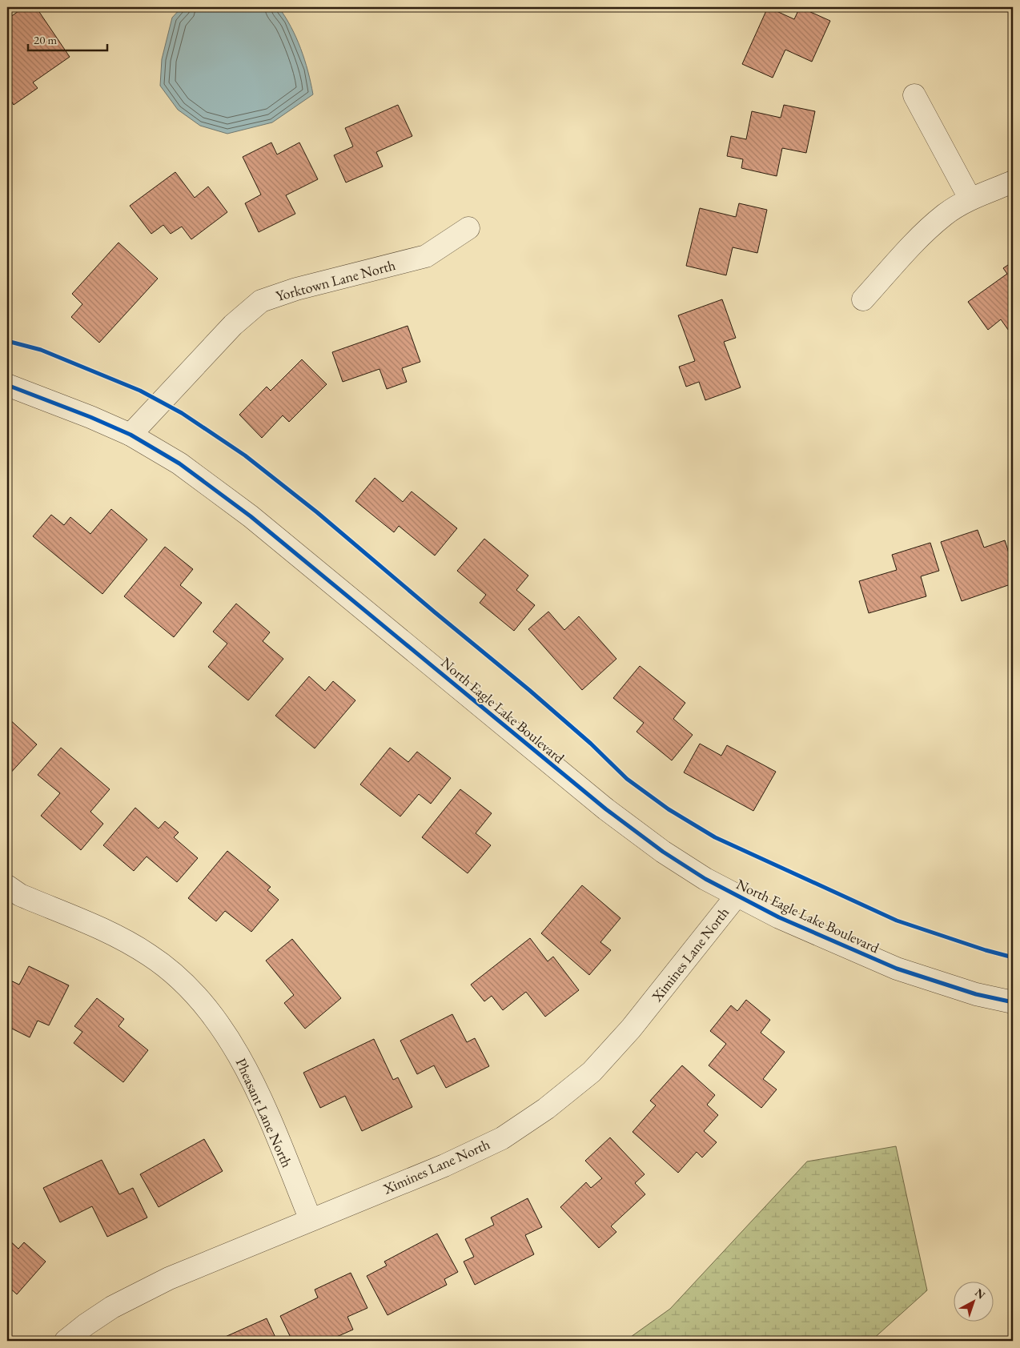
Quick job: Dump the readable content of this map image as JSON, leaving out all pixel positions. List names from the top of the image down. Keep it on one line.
{"streets":{"street":["Yorktown Lane North","North Eagle Lake Boulevard","Ximines Lane North","Pheasant Lane North"]},"crossings":[["Yorktown Lane North","North Eagle Lake Boulevard"],["North Eagle Lake Boulevard","Ximines Lane North"],["Ximines Lane North","Pheasant Lane North"]],"scale_bar":"20 m","north":"top right"}
